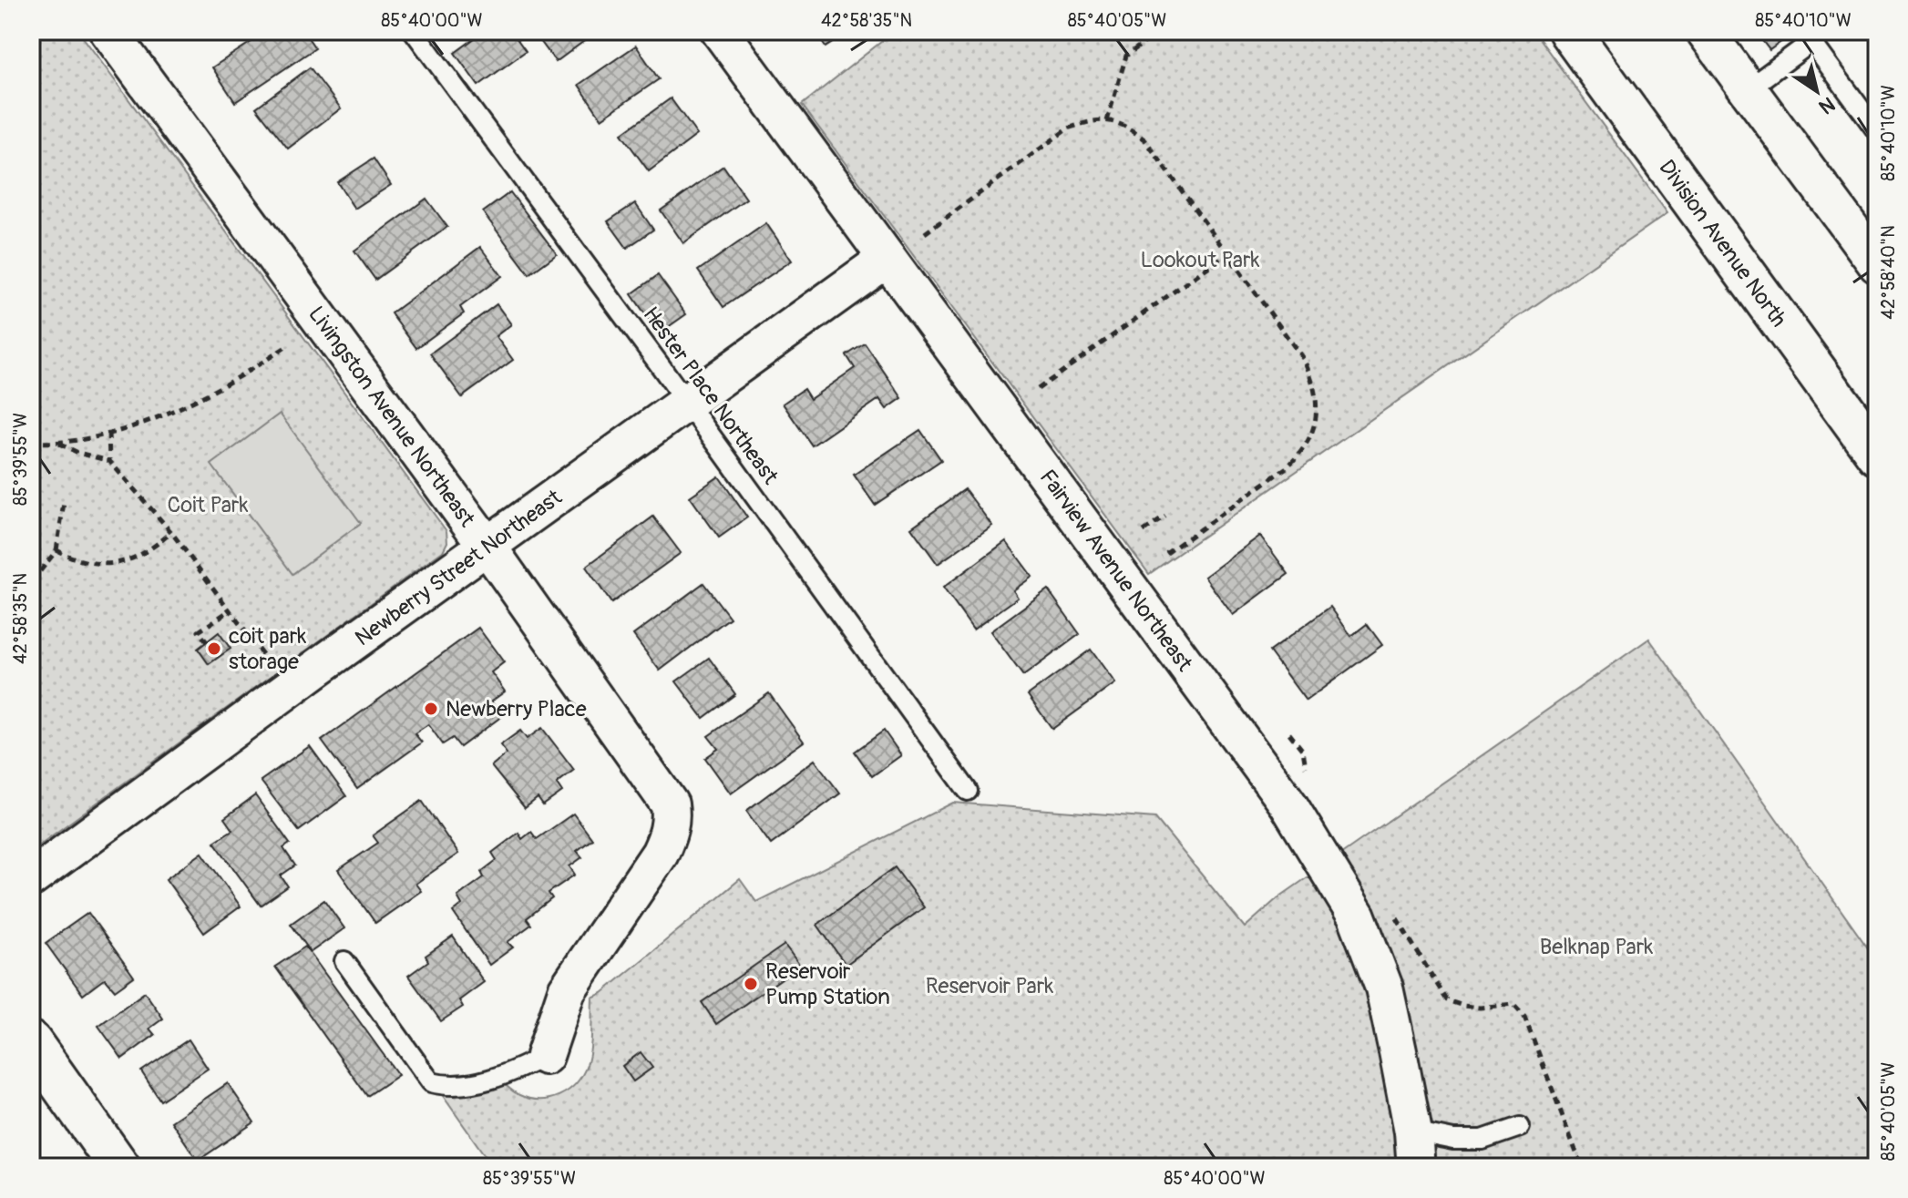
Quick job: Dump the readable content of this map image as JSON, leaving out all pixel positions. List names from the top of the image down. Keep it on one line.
{"streets":{"main road":["Division Avenue North"],"street":["Livingston Avenue Northeast","Newberry Street Northeast","Fairview Avenue Northeast"],"lane":["Hester Place Northeast"]},"crossings":[["Hester Place Northeast","Newberry Street Northeast"],["Livingston Avenue Northeast","Newberry Street Northeast"],["Newberry Street Northeast","Fairview Avenue Northeast"]],"parks":["Lookout Park","Coit Park","Belknap Park","Reservoir Park"],"places":["coit park storage","Newberry Place","Reservoir Pump Station"],"north":"bottom right","coordinates":["85°40'00\"W","42°58'35\"N","85°40'05\"W","85°40'10\"W","42°58'40\"N","85°39'55\"W"]}
